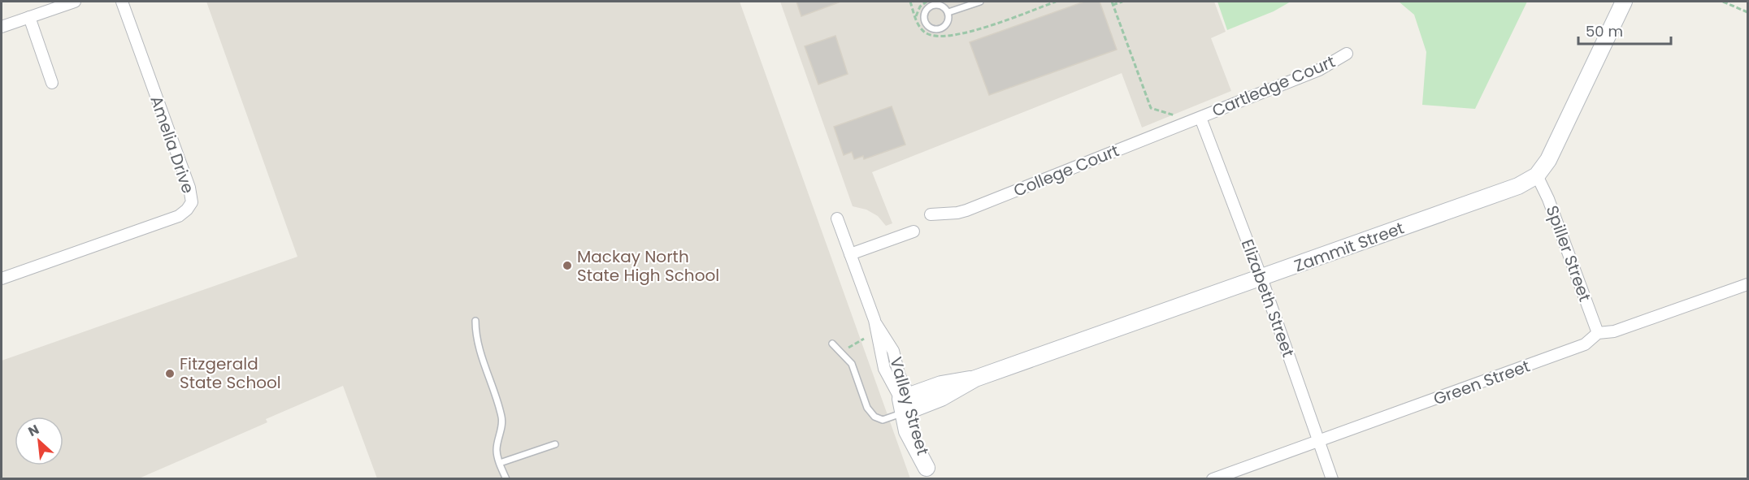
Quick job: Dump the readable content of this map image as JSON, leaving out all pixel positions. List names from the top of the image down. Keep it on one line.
{"streets":{"street":["Cartledge Court","Amelia Drive","College Court","Zammit Street","Spiller Street","Elizabeth Street","Green Street","Valley Street"]},"crossings":[["Cartledge Court","College Court"],["Cartledge Court","Elizabeth Street"],["College Court","Elizabeth Street"],["Zammit Street","Spiller Street"],["Zammit Street","Elizabeth Street"],["Zammit Street","Valley Street"],["Spiller Street","Green Street"],["Elizabeth Street","Green Street"]],"places":["Mackay North State High School","Fitzgerald State School"],"scale_bar":"50 m","north":"top left"}
